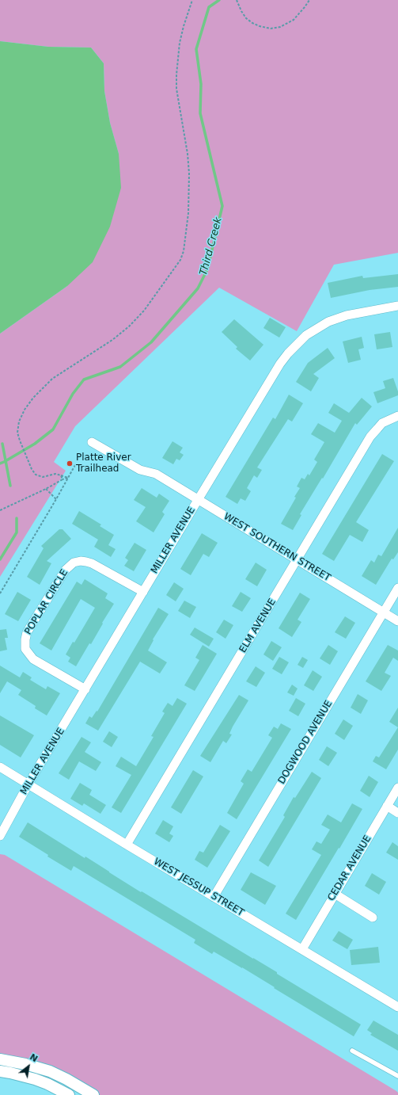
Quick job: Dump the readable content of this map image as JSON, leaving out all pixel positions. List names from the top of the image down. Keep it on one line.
{"streets":{"street":["MILLER AVENUE","WEST SOUTHERN STREET","POPLAR CIRCLE","ELM AVENUE","DOGWOOD AVENUE","CEDAR AVENUE","WEST JESSUP STREET"]},"crossings":[["MILLER AVENUE","WEST SOUTHERN STREET"],["MILLER AVENUE","POPLAR CIRCLE"],["MILLER AVENUE","WEST JESSUP STREET"],["WEST SOUTHERN STREET","ELM AVENUE"],["WEST SOUTHERN STREET","DOGWOOD AVENUE"],["ELM AVENUE","WEST JESSUP STREET"],["DOGWOOD AVENUE","WEST JESSUP STREET"],["CEDAR AVENUE","WEST JESSUP STREET"]],"water":["Third Creek"],"places":["Platte River Trailhead"],"north":"top right"}
